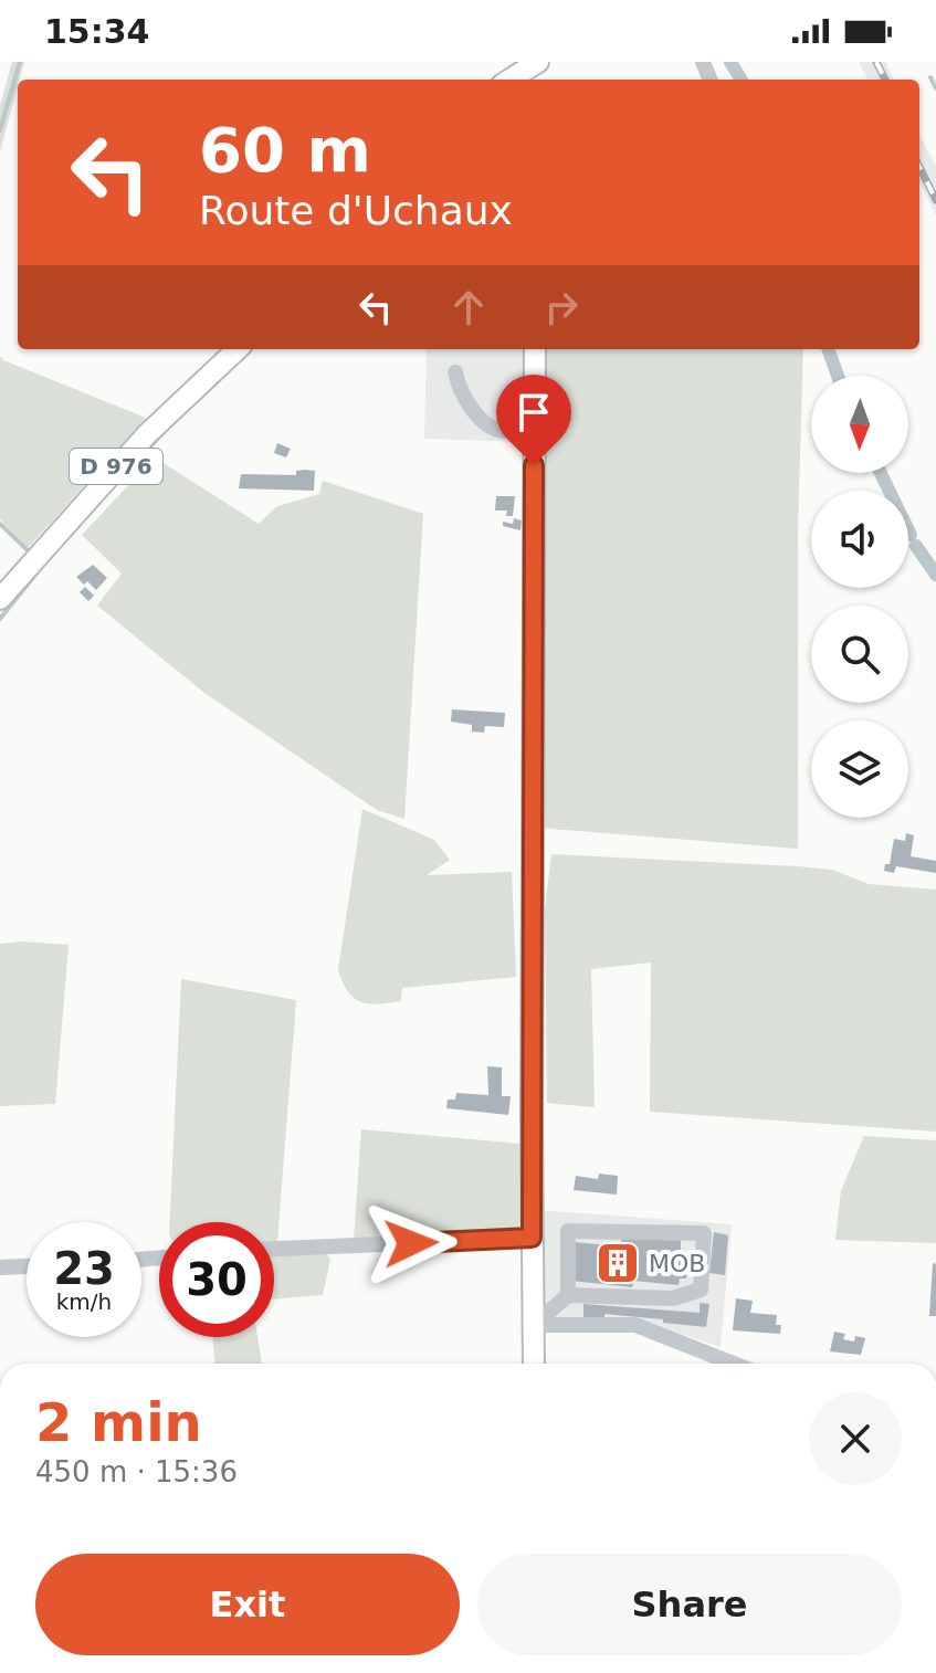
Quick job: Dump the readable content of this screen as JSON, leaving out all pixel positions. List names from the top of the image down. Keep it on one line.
{"streets":{"main road":["D 976"]},"places":{"building":["MOB"]},"north":"bottom","page":{"status":"15:34","turn":["60 m","Route d'Uchaux"],"speed":"23 km/h","limit":"30","heading":["2 min","450 m · 15:36"],"buttons":["Exit","Share"]}}
